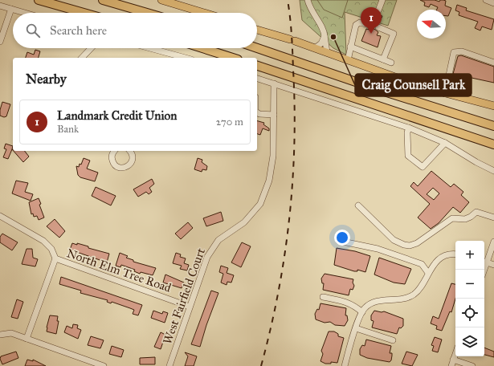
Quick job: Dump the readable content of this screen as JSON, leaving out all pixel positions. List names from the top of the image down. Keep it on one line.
{"streets":{"street":["North Elm Tree Road","West Fairfield Court"]},"crossings":[["North Elm Tree Road","West Fairfield Court"]],"places":["Craig Counsell Park"],"north":"left","page":{"pins":"1","search":"Search here","heading":"Nearby","list":[{"mark":"1","name":"Landmark Credit Union","note":"Bank","value":"270 m"}],"map_buttons":["+","−"]}}
